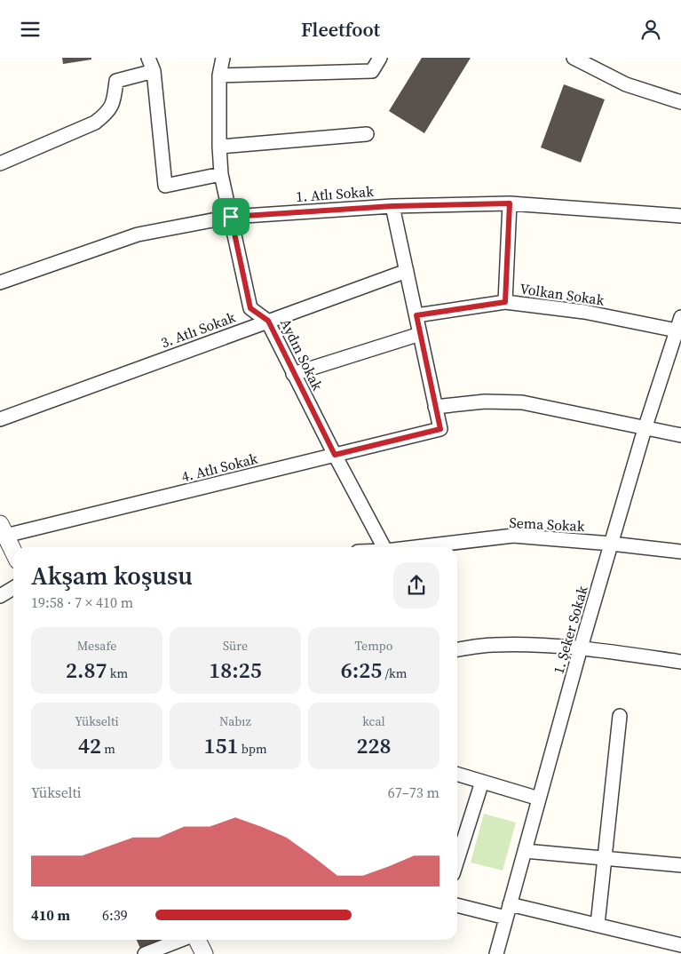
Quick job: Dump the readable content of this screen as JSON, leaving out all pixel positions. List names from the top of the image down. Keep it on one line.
{"streets":{"street":["1. Atlı Sokak","Volkan Sokak","3. Atlı Sokak","Aydın Sokak","4. Atlı Sokak","Sema Sokak","1. Şeker Sokak"]},"crossings":[["1. Atlı Sokak","Aydın Sokak"],["Volkan Sokak","1. Şeker Sokak"],["3. Atlı Sokak","Aydın Sokak"],["Aydın Sokak","4. Atlı Sokak"],["Sema Sokak","1. Şeker Sokak"]],"page":{"header":"Fleetfoot","heading":["Akşam koşusu","19:58 · 7 × 410 m"],"stats":[["Mesafe","2.87 km"],["Süre","18:25"],["Tempo","6:25 /km"],["Yükselti","42 m"],["Nabız","151 bpm"],["kcal","228"]],"chart":["Yükselti","67–73 m"],"list":[{"name":"410 m","note":"6:39"}]}}
